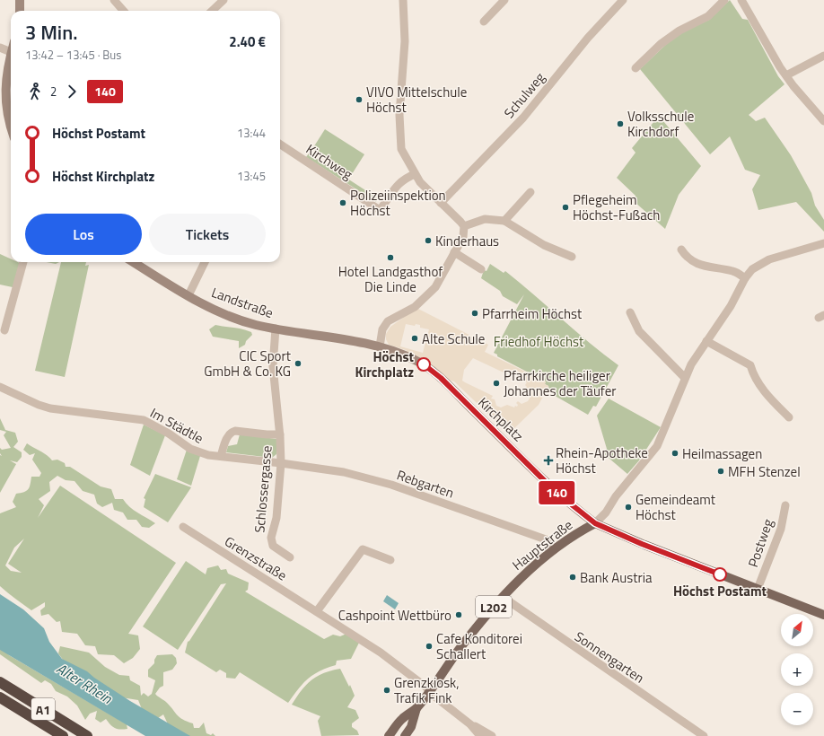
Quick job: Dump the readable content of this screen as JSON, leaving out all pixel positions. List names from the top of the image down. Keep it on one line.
{"streets":{"highway":["A1"],"main road":["Landstraße","Kirchplatz","Hauptstraße","L202"],"street":["Schulweg","Kirchweg","Im Städtle","Rebgarten","Schlossergasse","Postweg","Grenzstraße","Sonnengarten"]},"crossings":[["Landstraße","Kirchplatz"],["Landstraße","Schlossergasse"],["Kirchplatz","Hauptstraße"],["Im Städtle","Rebgarten"],["Im Städtle","Schlossergasse"],["Rebgarten","Schlossergasse"],["Rebgarten","Hauptstraße"],["Hauptstraße","Grenzstraße"],["Hauptstraße","L202"],["Hauptstraße","Sonnengarten"]],"water":["Alter Rhein"],"parks":["Friedhof Höchst"],"places":{"other":["VIVO Mittelschule Höchst","Volksschule Kirchdorf","Polizeiinspektion Höchst","Pflegeheim Höchst-Fußach","Kinderhaus","Hotel Landgasthof Die Linde","Pfarrheim Höchst","Alte Schule","CIC Sport GmbH & Co. KG","Höchst Kirchplatz","Pfarrkirche heiliger Johannes der Täufer","Heilmassagen","MFH Stenzel","Gemeindeamt Höchst","Höchst Postamt","Bank Austria","Cashpoint Wettbüro","Cafe Konditorei Schallert","Grenzkiosk, Trafik Fink"],"health":["Rhein-Apotheke Höchst"]},"lines":["bus line 140"],"north":"top right","page":{"on_map":"140","heading":["3 Min.","13:42 – 13:45 · Bus","2.40 €"],"legs":["2","140"],"list":[{"name":"Höchst Postamt","value":"13:44"},{"name":"Höchst Kirchplatz","value":"13:45"}],"buttons":["Los","Tickets"],"map_buttons":["+","−"]}}
